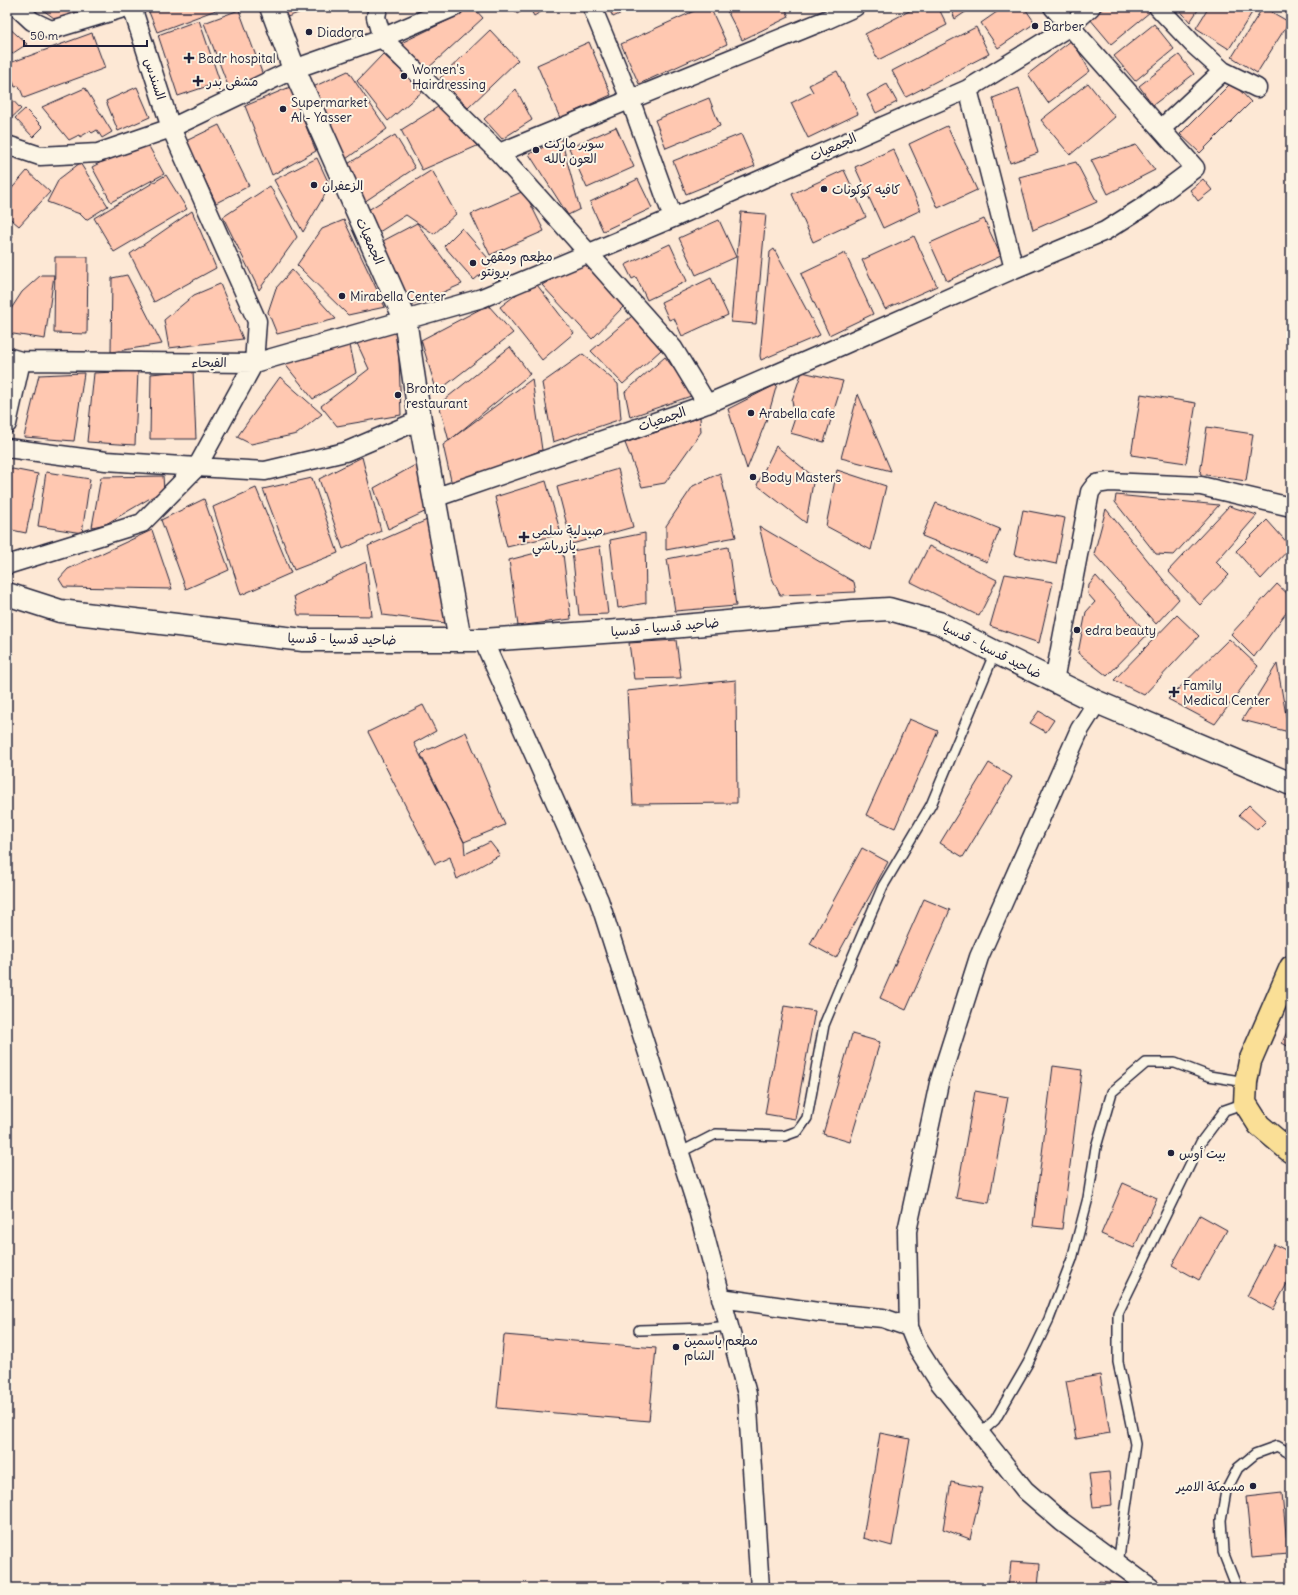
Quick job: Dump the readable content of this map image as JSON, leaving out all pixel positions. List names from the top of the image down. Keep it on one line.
{"streets":{"main road":["الجمعيات","ضاحيد قدسيا - قدسيا"],"street":["السندس","الفيحاء"]},"crossings":[["السندس","الفيحاء"],["الجمعيات","الفيحاء"]],"places":{"other":["Barber","Diadora","Women's Hairdressing","Supermarket Al - Yasser","سوبر ماركت العون بالله","الزعفران","كافيه كوكونات","مطعم ومقهى برونتو","Mirabella Center","Bronto restaurant","Arabella cafe","Body Masters","edra beauty","بيت أوس","مطعم ياسمين الشام","مسمكة الامير"],"health":["Badr hospital","مشفى بدر","صيدلية سلمى يازرباشي","Family Medical Center"]},"scale_bar":"50 m"}
